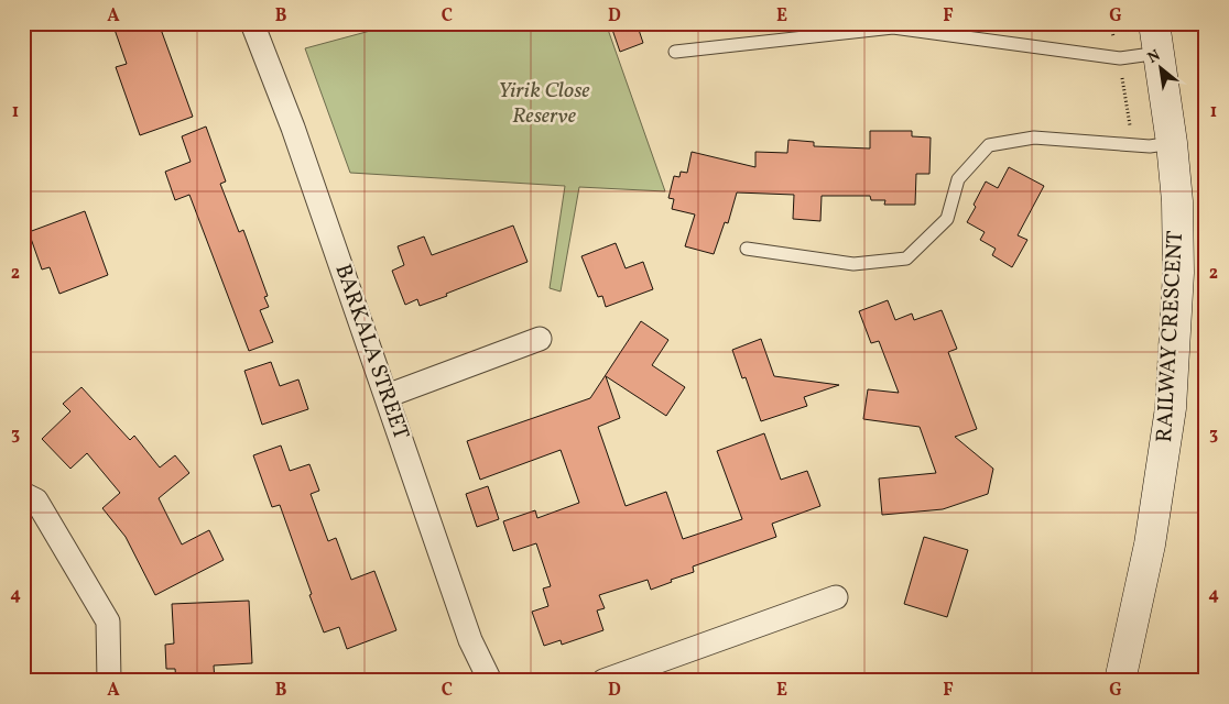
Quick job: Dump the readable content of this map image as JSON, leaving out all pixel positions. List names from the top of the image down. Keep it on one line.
{"streets":{"main road":["RAILWAY CRESCENT"],"street":["BARKALA STREET"]},"parks":["Yirik Close Reserve"],"north":"top left","grid":{"columns":["A","B","C","D","E","F","G"],"rows":["1","2","3","4"]}}
